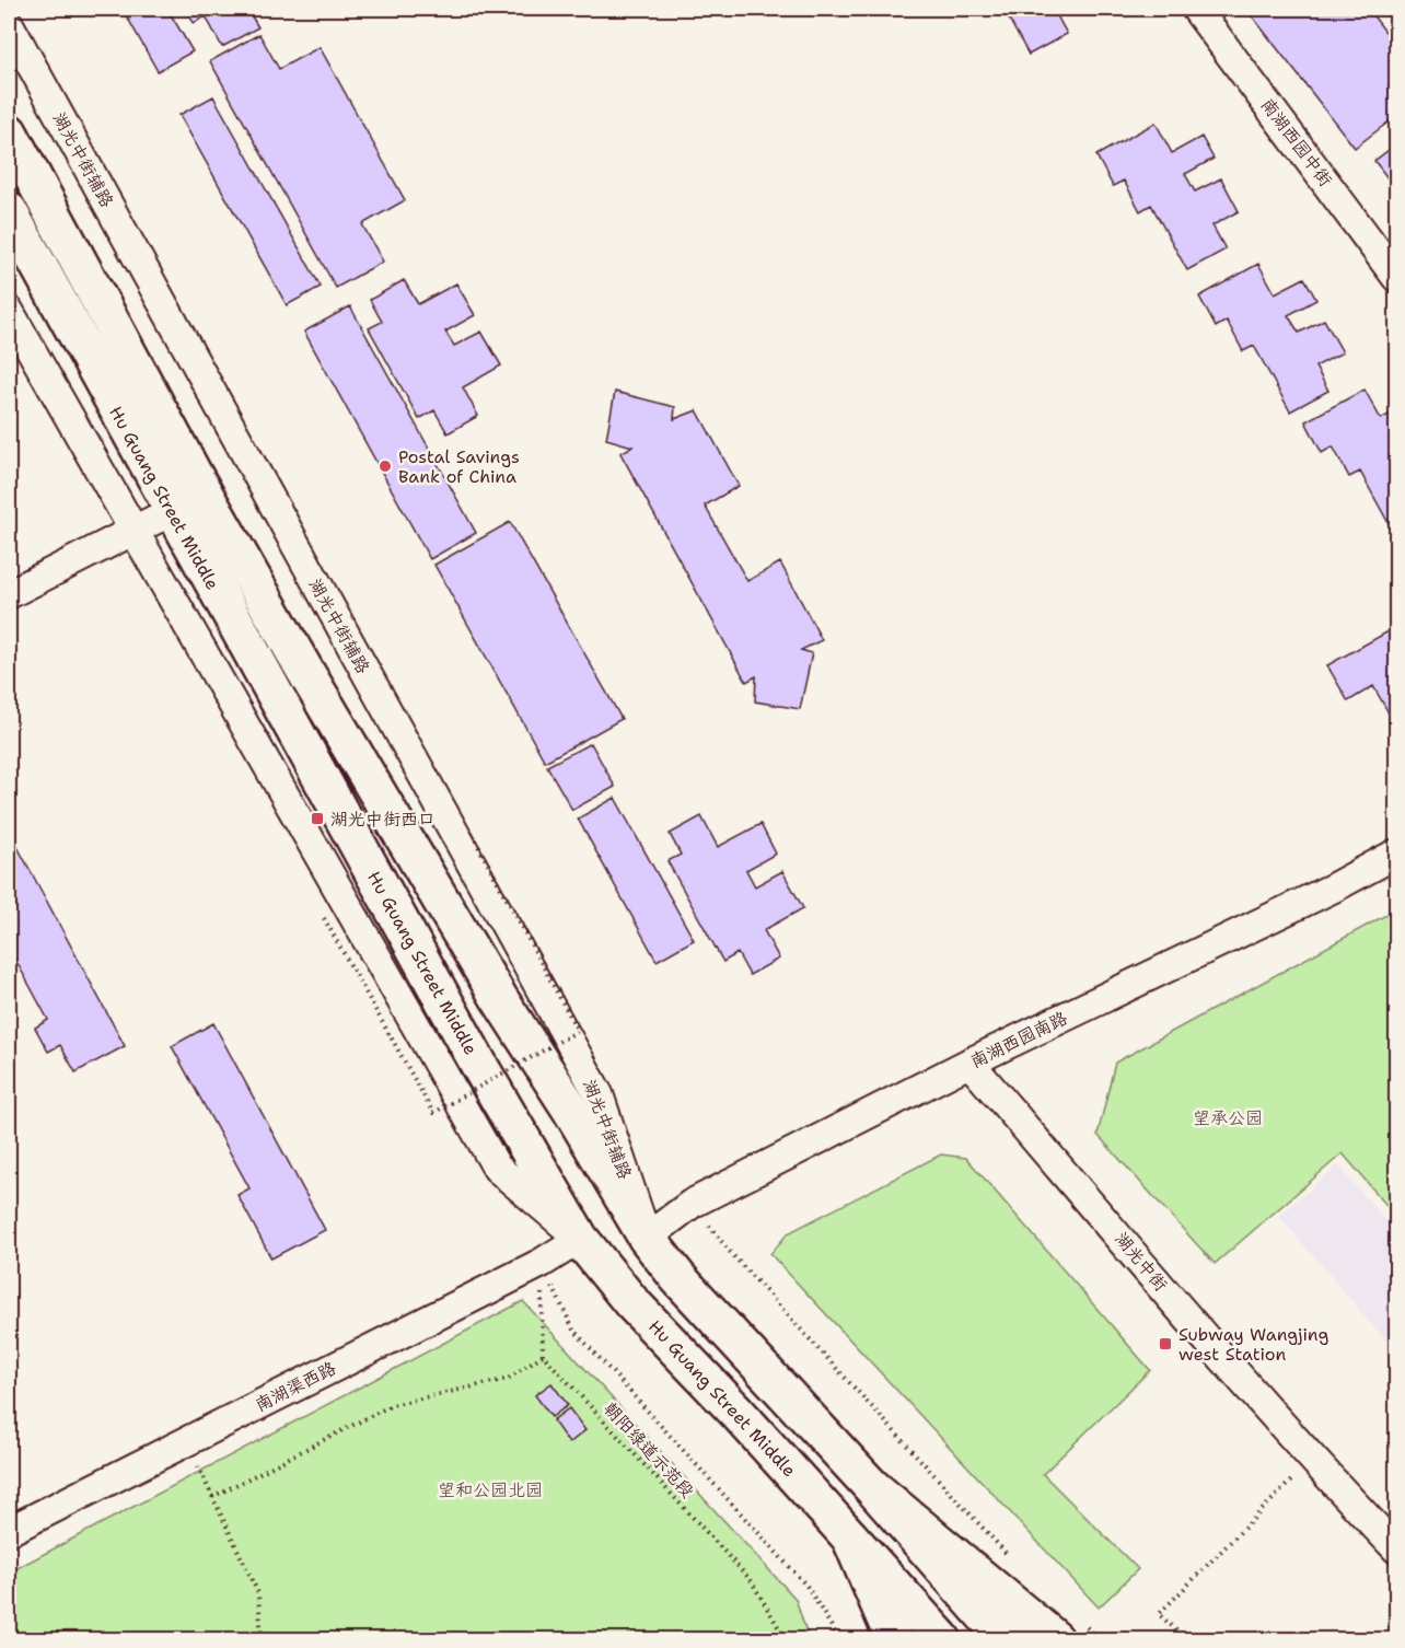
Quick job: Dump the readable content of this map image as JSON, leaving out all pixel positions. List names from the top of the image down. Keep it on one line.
{"streets":{"main road":["Hu Guang Street Middle"],"street":["南湖西园中街","湖光中街辅路","南湖西园南路","湖光中街","南湖渠西路"],"path":["朝阳绿道示范段"]},"crossings":[["湖光中街辅路","Hu Guang Street Middle"],["湖光中街辅路","南湖西园南路"],["Hu Guang Street Middle","南湖西园南路"],["Hu Guang Street Middle","南湖渠西路"],["南湖西园南路","湖光中街"]],"parks":["望承公园","望和公园北园"],"places":{"other":["Postal Savings Bank of China"],"transit":["湖光中街西口","Subway Wangjing west Station"]}}
